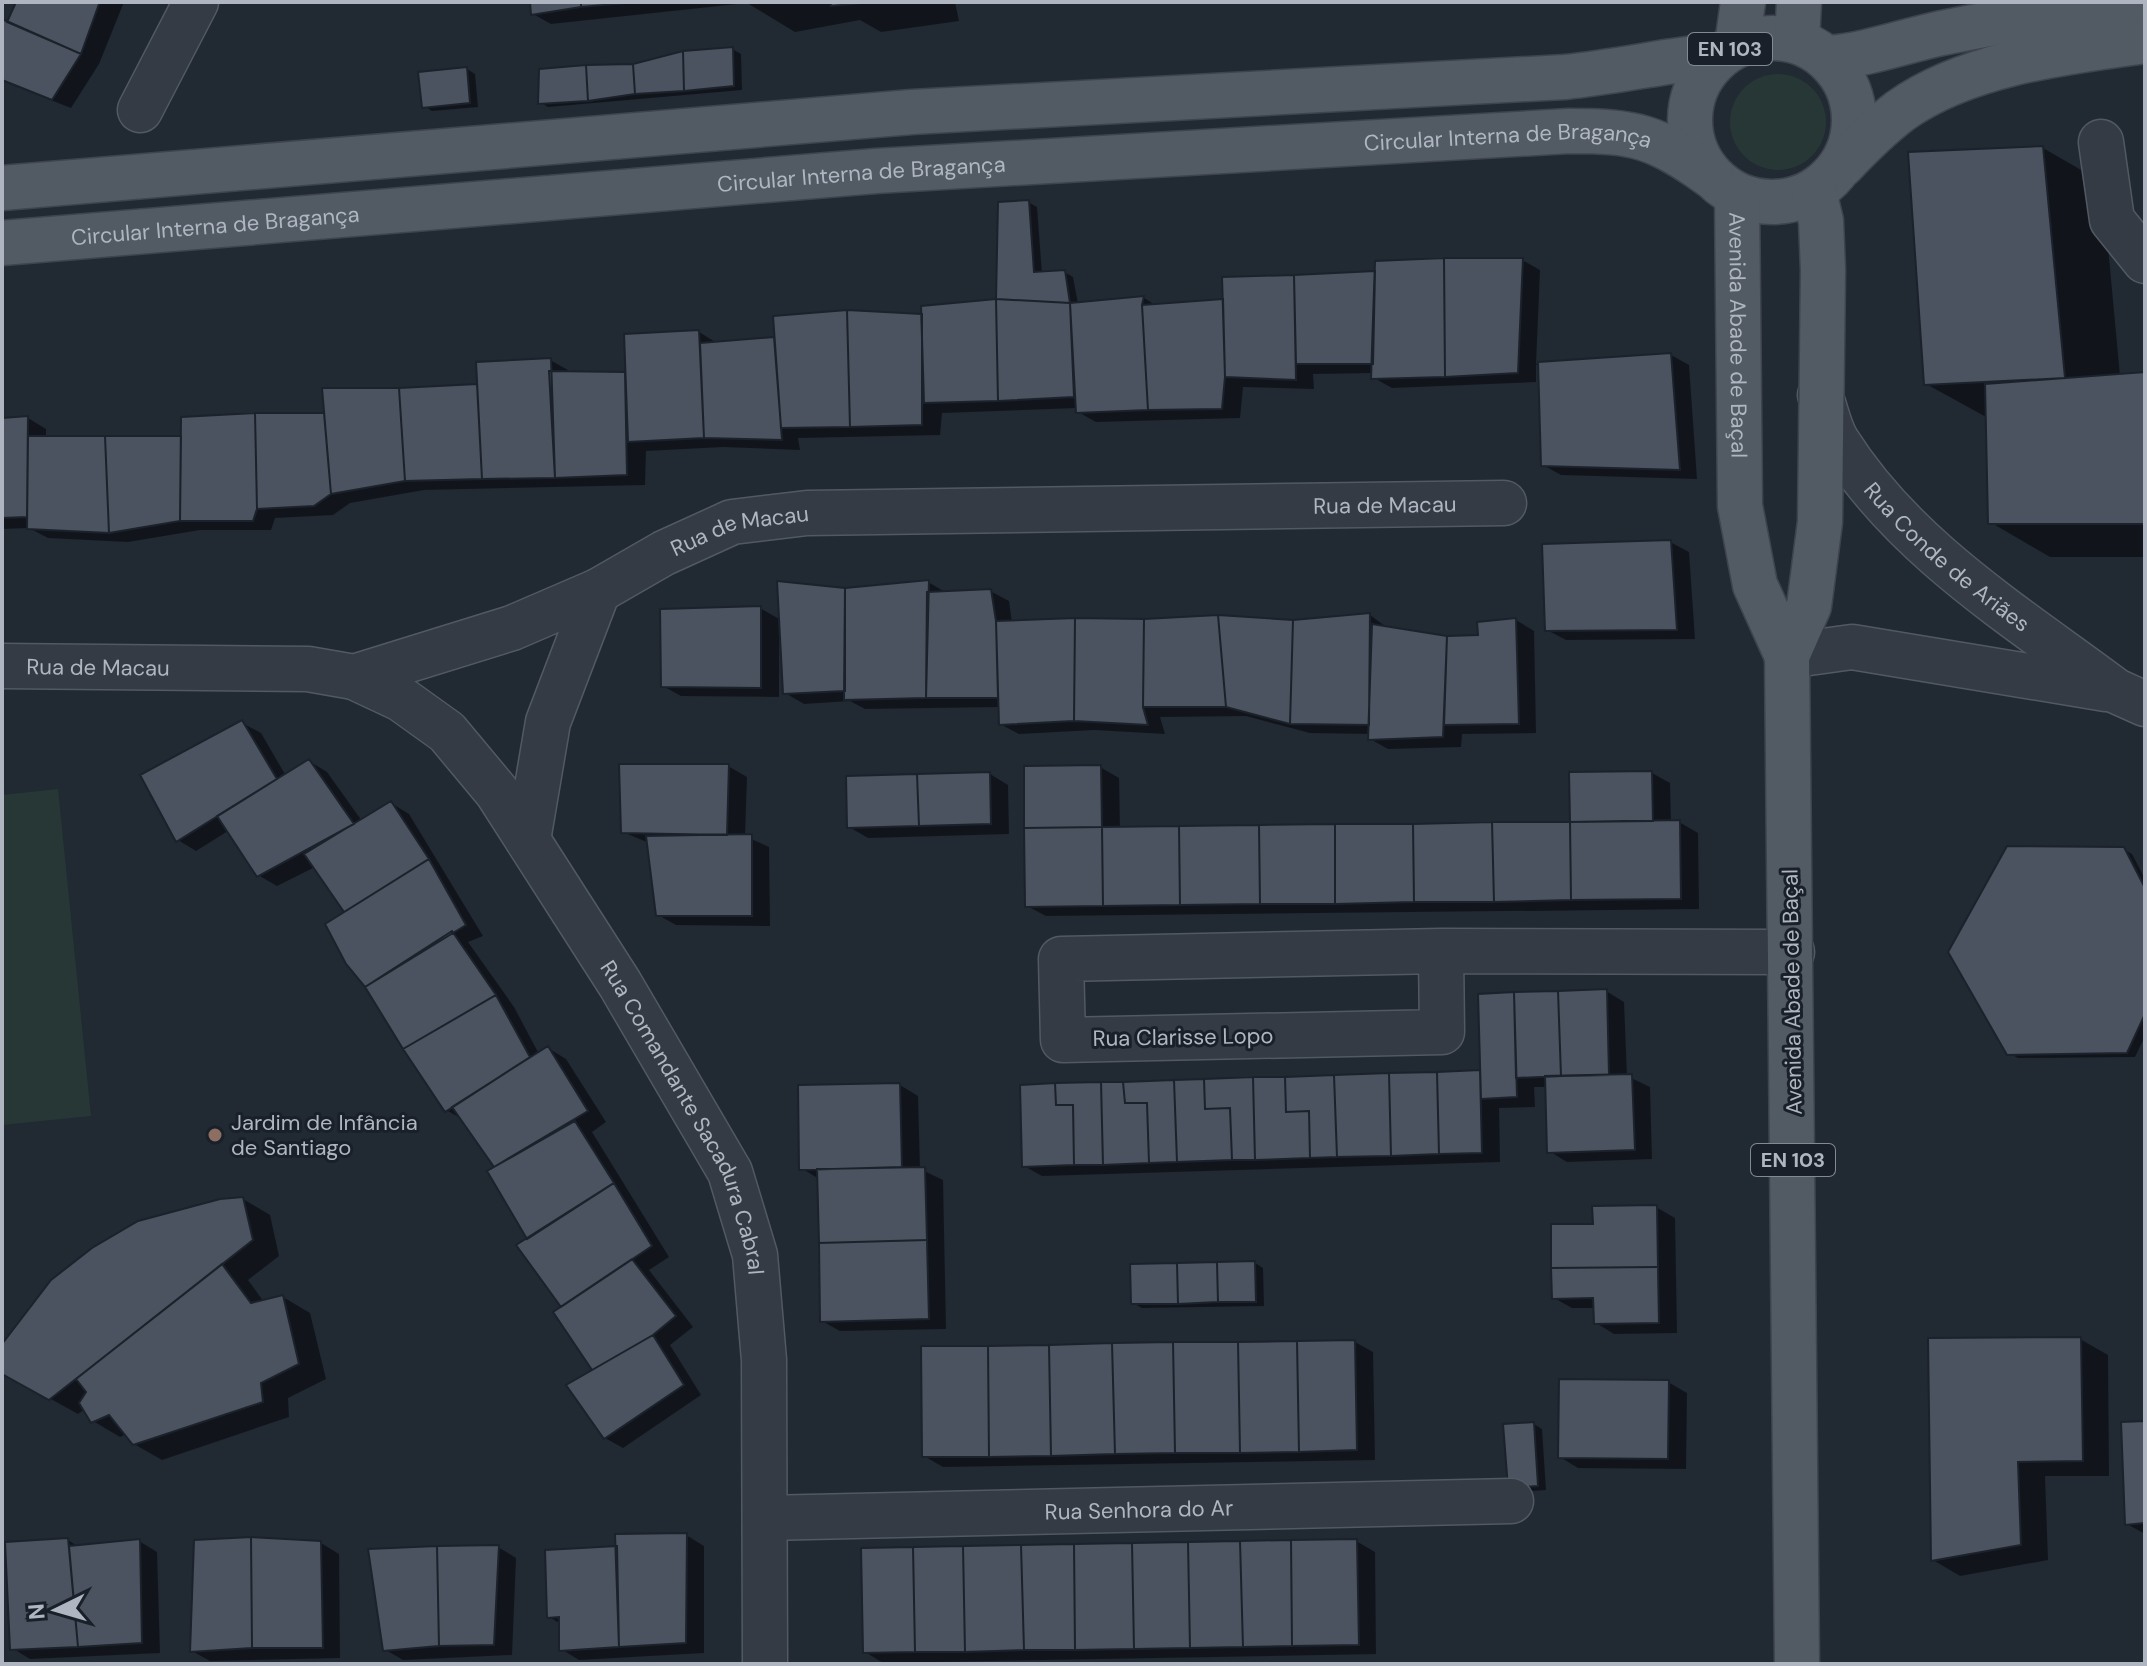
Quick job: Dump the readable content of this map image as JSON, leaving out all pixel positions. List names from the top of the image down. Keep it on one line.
{"streets":{"main road":["EN 103","Circular Interna de Bragança","Avenida Abade de Baçal"],"street":["Rua de Macau","Rua Conde de Ariães","Rua Clarisse Lopo","Rua Comandante Sacadura Cabral","Rua Senhora do Ar"]},"crossings":[["EN 103","Circular Interna de Bragança"],["EN 103","Avenida Abade de Baçal"],["Circular Interna de Bragança","Avenida Abade de Baçal"],["Avenida Abade de Baçal","Rua Conde de Ariães"],["Avenida Abade de Baçal","Rua Clarisse Lopo"],["Rua de Macau","Rua Comandante Sacadura Cabral"],["Rua Comandante Sacadura Cabral","Rua Senhora do Ar"]],"places":["Jardim de Infância de Santiago"],"north":"left"}
